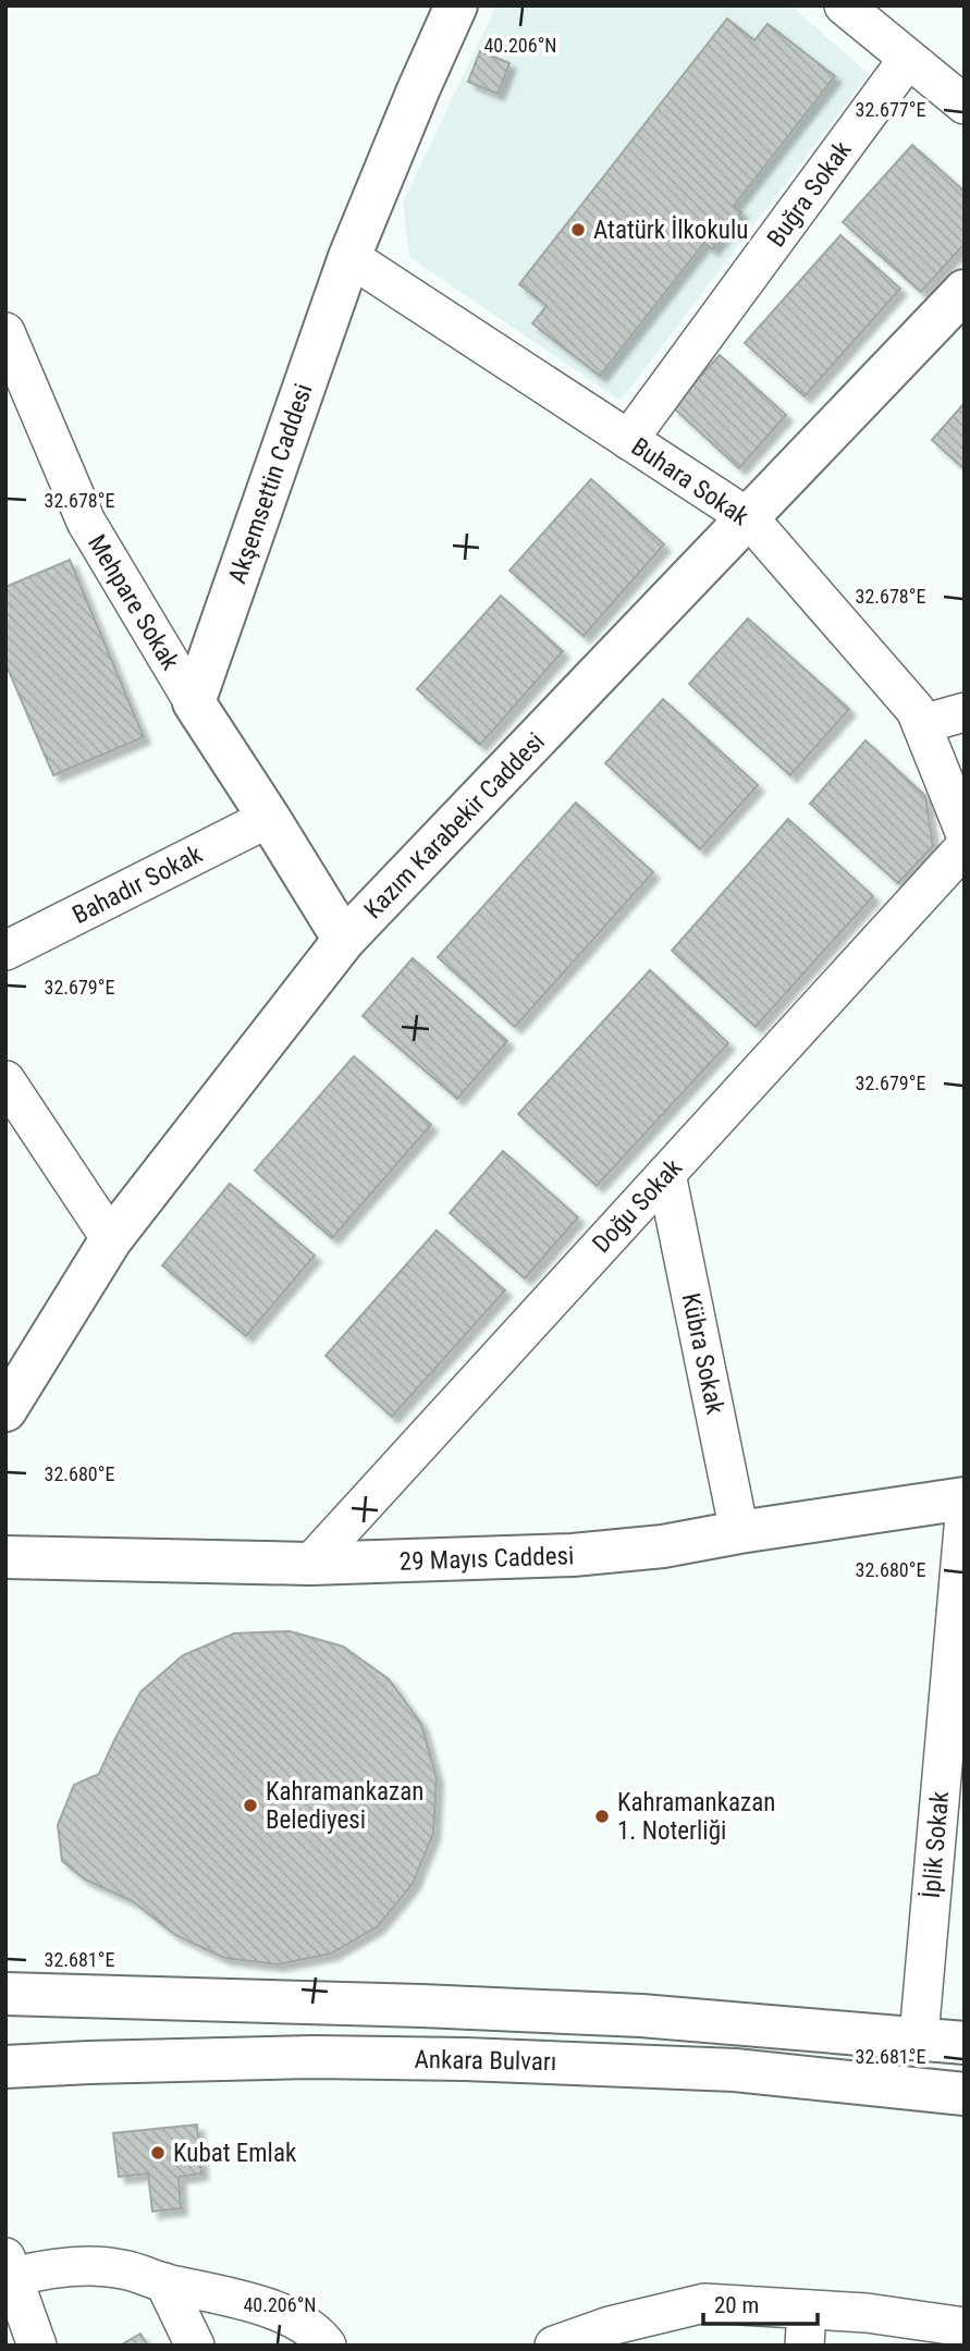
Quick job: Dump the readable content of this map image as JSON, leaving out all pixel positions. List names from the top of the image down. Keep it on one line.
{"streets":{"street":["Buğra Sokak","Buhara Sokak","Akşemsettin Caddesi","Mehpare Sokak","Kazım Karabekir Caddesi","Bahadır Sokak","Doğu Sokak","Kübra Sokak","29 Mayıs Caddesi","İplik Sokak","Ankara Bulvarı"]},"crossings":[["Buğra Sokak","Buhara Sokak"],["Buhara Sokak","Akşemsettin Caddesi"],["Buhara Sokak","Kazım Karabekir Caddesi"],["Akşemsettin Caddesi","Mehpare Sokak"],["Doğu Sokak","Kübra Sokak"],["Doğu Sokak","29 Mayıs Caddesi"],["Kübra Sokak","29 Mayıs Caddesi"],["İplik Sokak","Ankara Bulvarı"]],"places":["Atatürk İlkokulu","Kahramankazan Belediyesi","Kahramankazan 1. Noterliği","Kubat Emlak"],"scale_bar":"20 m","coordinates":["40.206°N","32.677°E","32.678°E","32.679°E","32.680°E","32.681°E"]}
